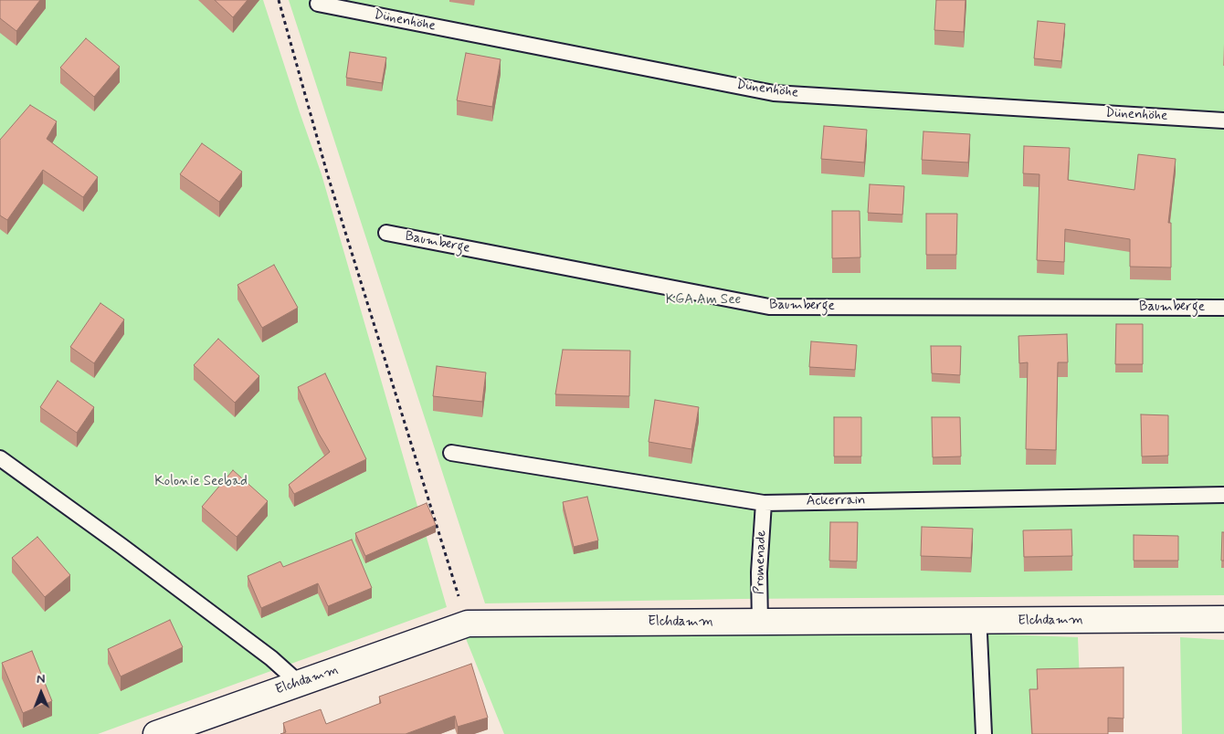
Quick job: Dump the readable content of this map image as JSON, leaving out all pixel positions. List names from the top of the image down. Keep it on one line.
{"streets":{"street":["Elchdamm"],"lane":["Dünenhöhe","Baumberge","Ackerrain","Promenade"]},"crossings":[["Ackerrain","Promenade"],["Promenade","Elchdamm"]],"parks":["KGA Am See","Kolonie Seebad"],"north":"top"}
